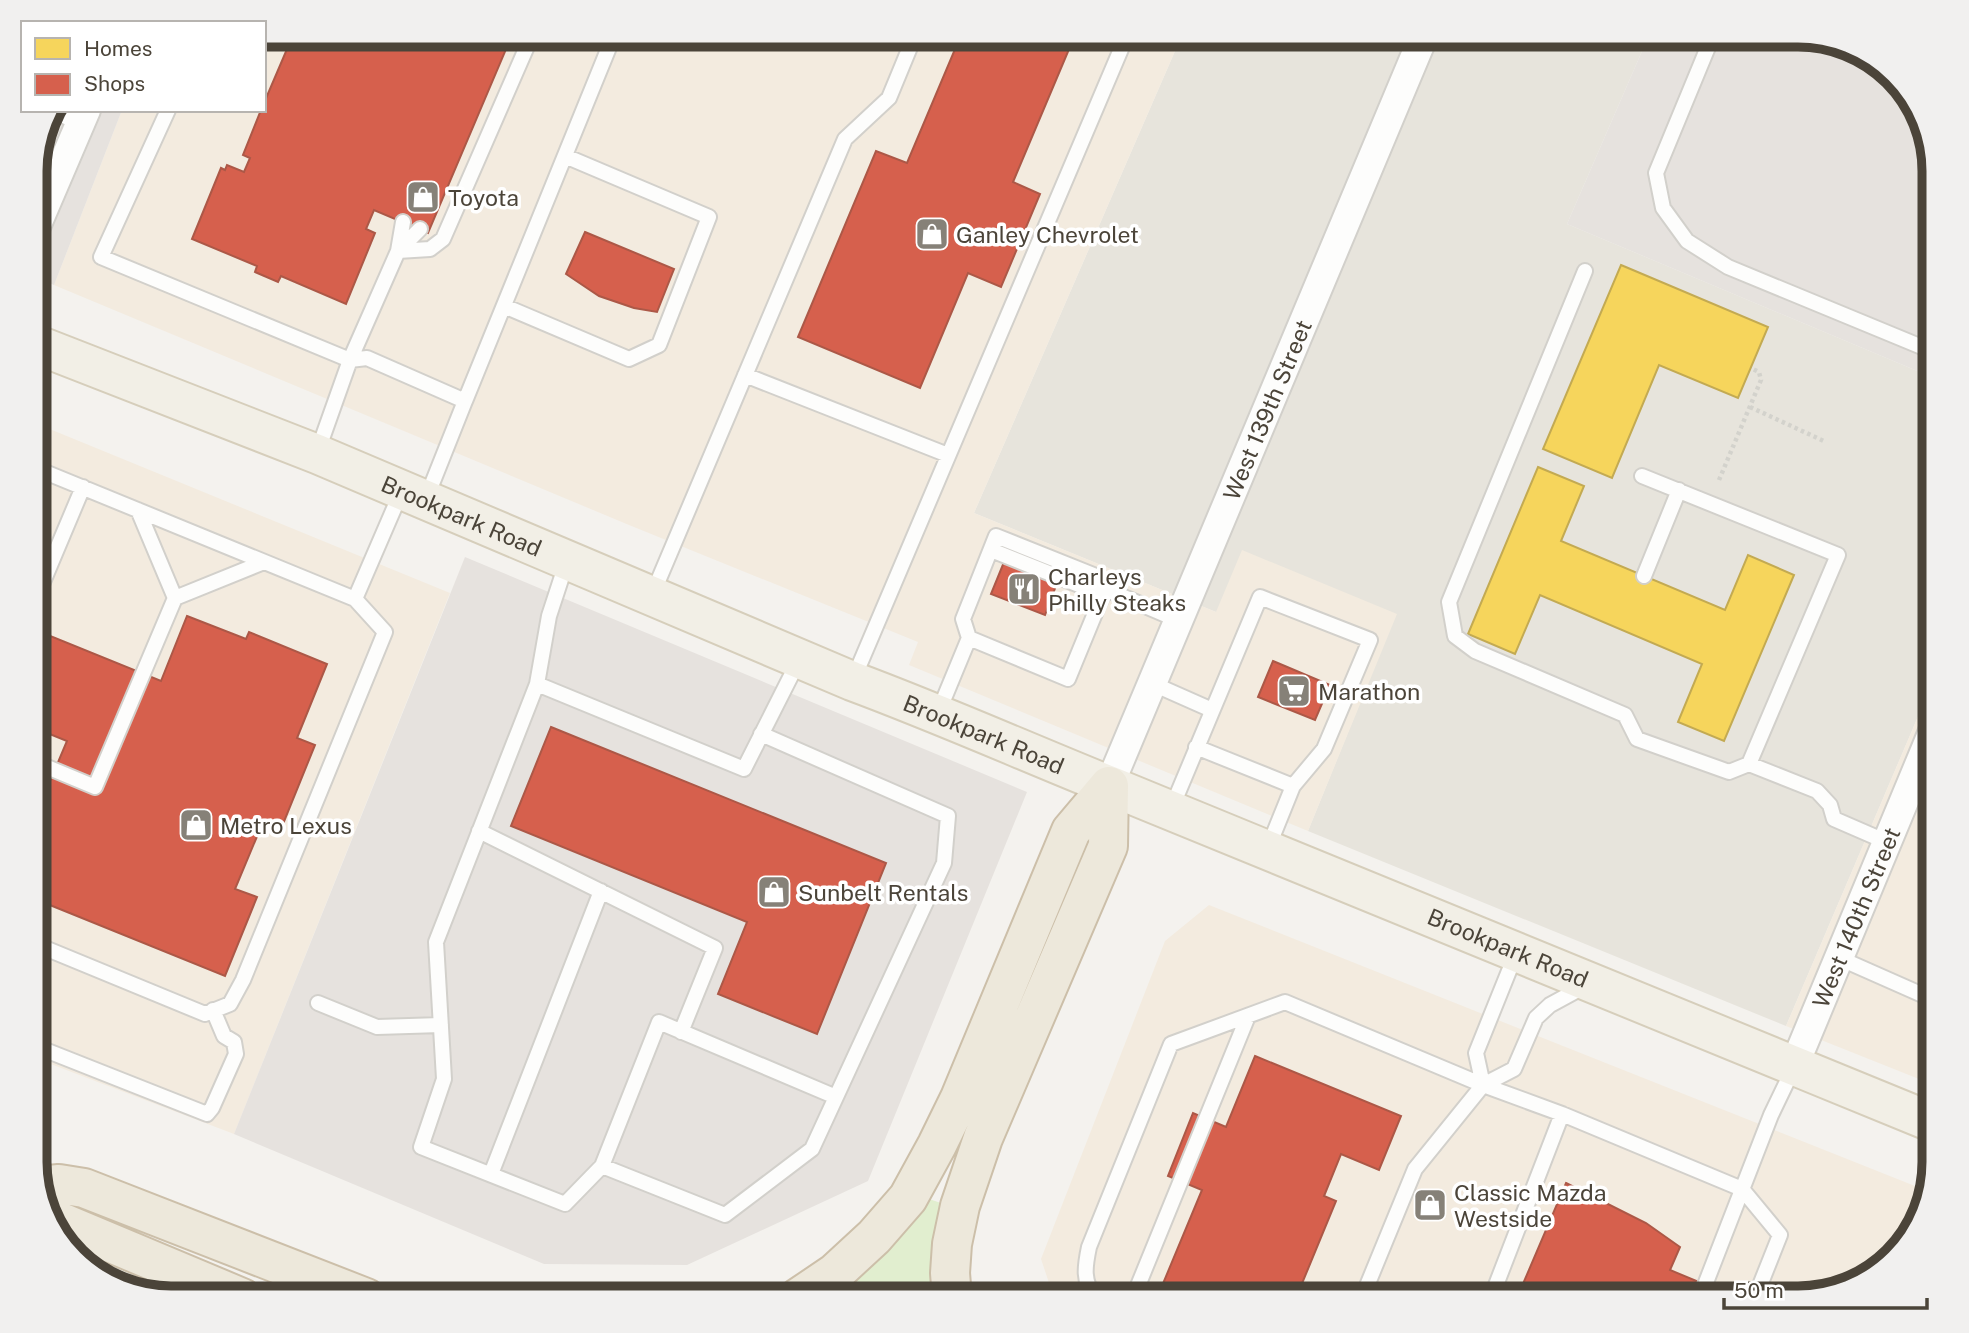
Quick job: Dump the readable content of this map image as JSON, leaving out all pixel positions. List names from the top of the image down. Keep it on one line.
{"streets":{"main road":["Brookpark Road"],"street":["West 139th Street","West 140th Street"]},"crossings":[["West 139th Street","Brookpark Road"],["Brookpark Road","West 140th Street"]],"places":{"shop":["Toyota","Ganley Chevrolet","Metro Lexus","Sunbelt Rentals","Classic Mazda Westside"],"restaurant":["Charleys Philly Steaks"],"supermarket":["Marathon"]},"legend":["Homes","Shops"],"scale_bar":"50 m"}
